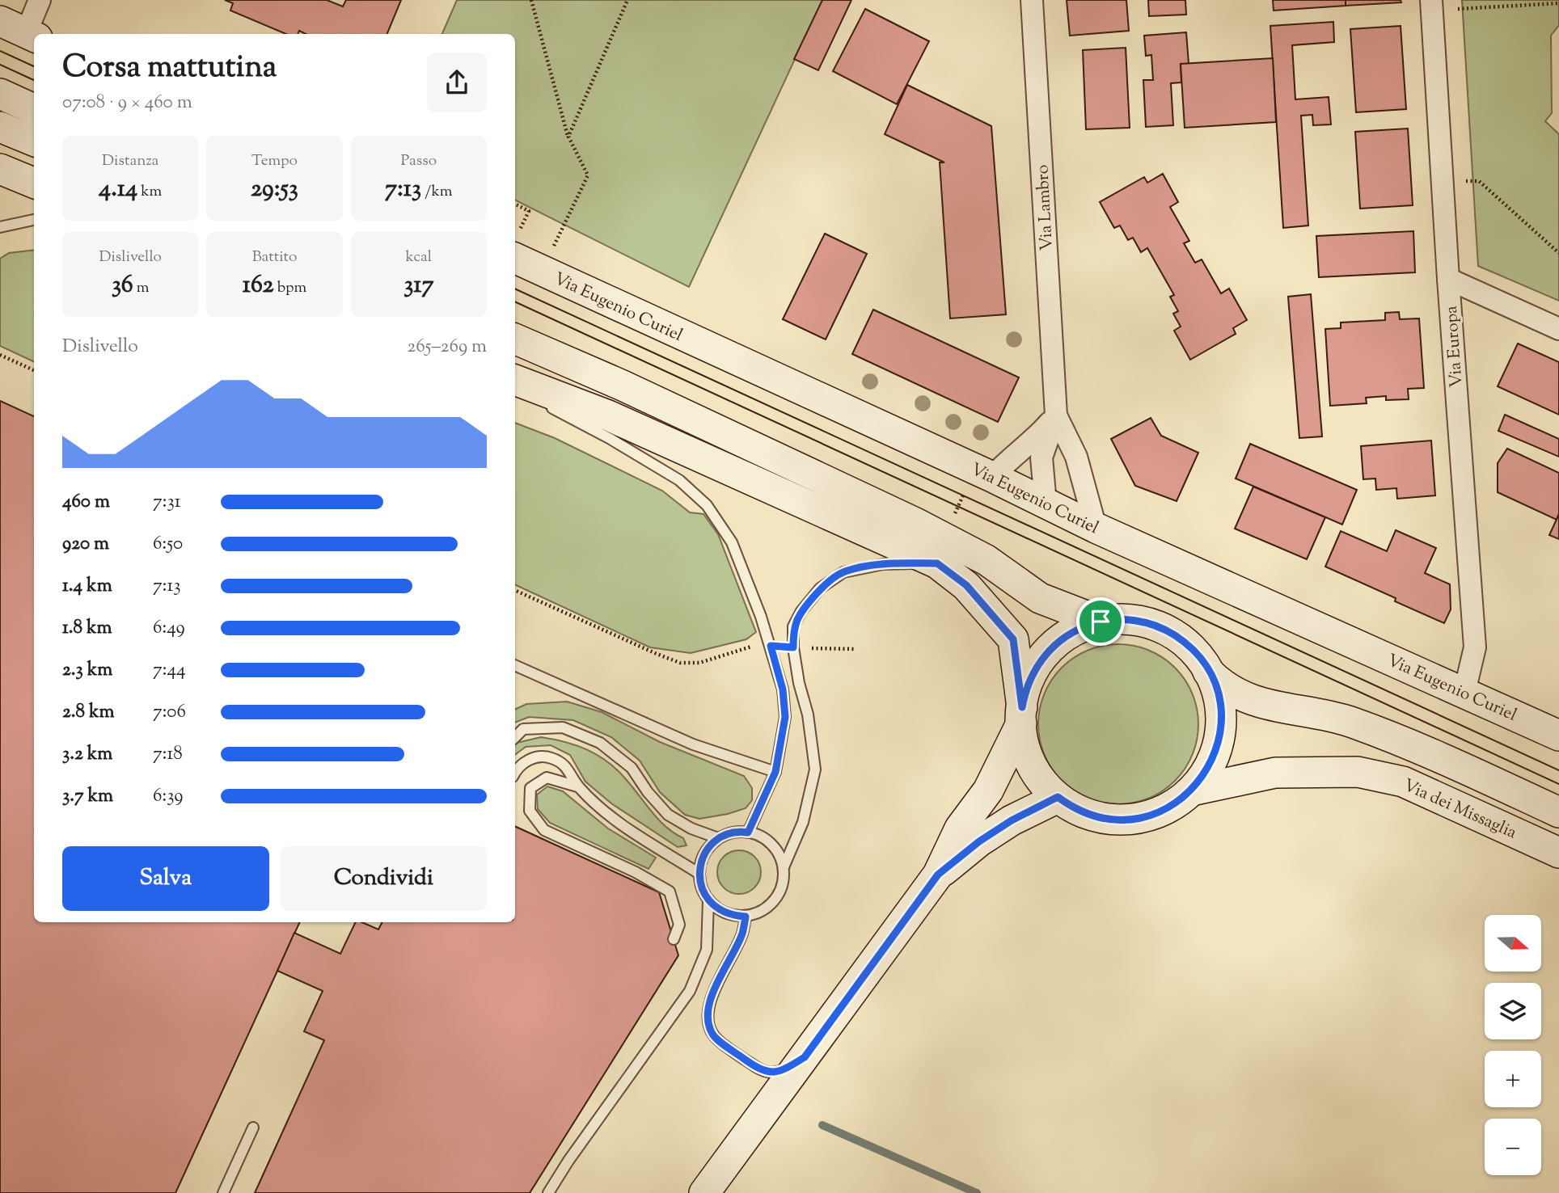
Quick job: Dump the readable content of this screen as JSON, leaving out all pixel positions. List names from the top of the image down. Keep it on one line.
{"streets":{"main road":["Via Eugenio Curiel","Via dei Missaglia"],"street":["Via Lambro","Via Europa"]},"crossings":[["Via Eugenio Curiel","Via Europa"]],"north":"right","page":{"heading":["Corsa mattutina","07:08 · 9 × 460 m"],"stats":[["Distanza","4.14 km"],["Tempo","29:53"],["Passo","7:13 /km"],["Dislivello","36 m"],["Battito","162 bpm"],["kcal","317"]],"chart":["Dislivello","265–269 m"],"list":[{"name":"460 m","note":"7:31"},{"name":"920 m","note":"6:50"},{"name":"1.4 km","note":"7:13"},{"name":"1.8 km","note":"6:49"},{"name":"2.3 km","note":"7:44"},{"name":"2.8 km","note":"7:06"},{"name":"3.2 km","note":"7:18"},{"name":"3.7 km","note":"6:39"}],"buttons":["Salva","Condividi"],"map_buttons":["+","−"]}}
